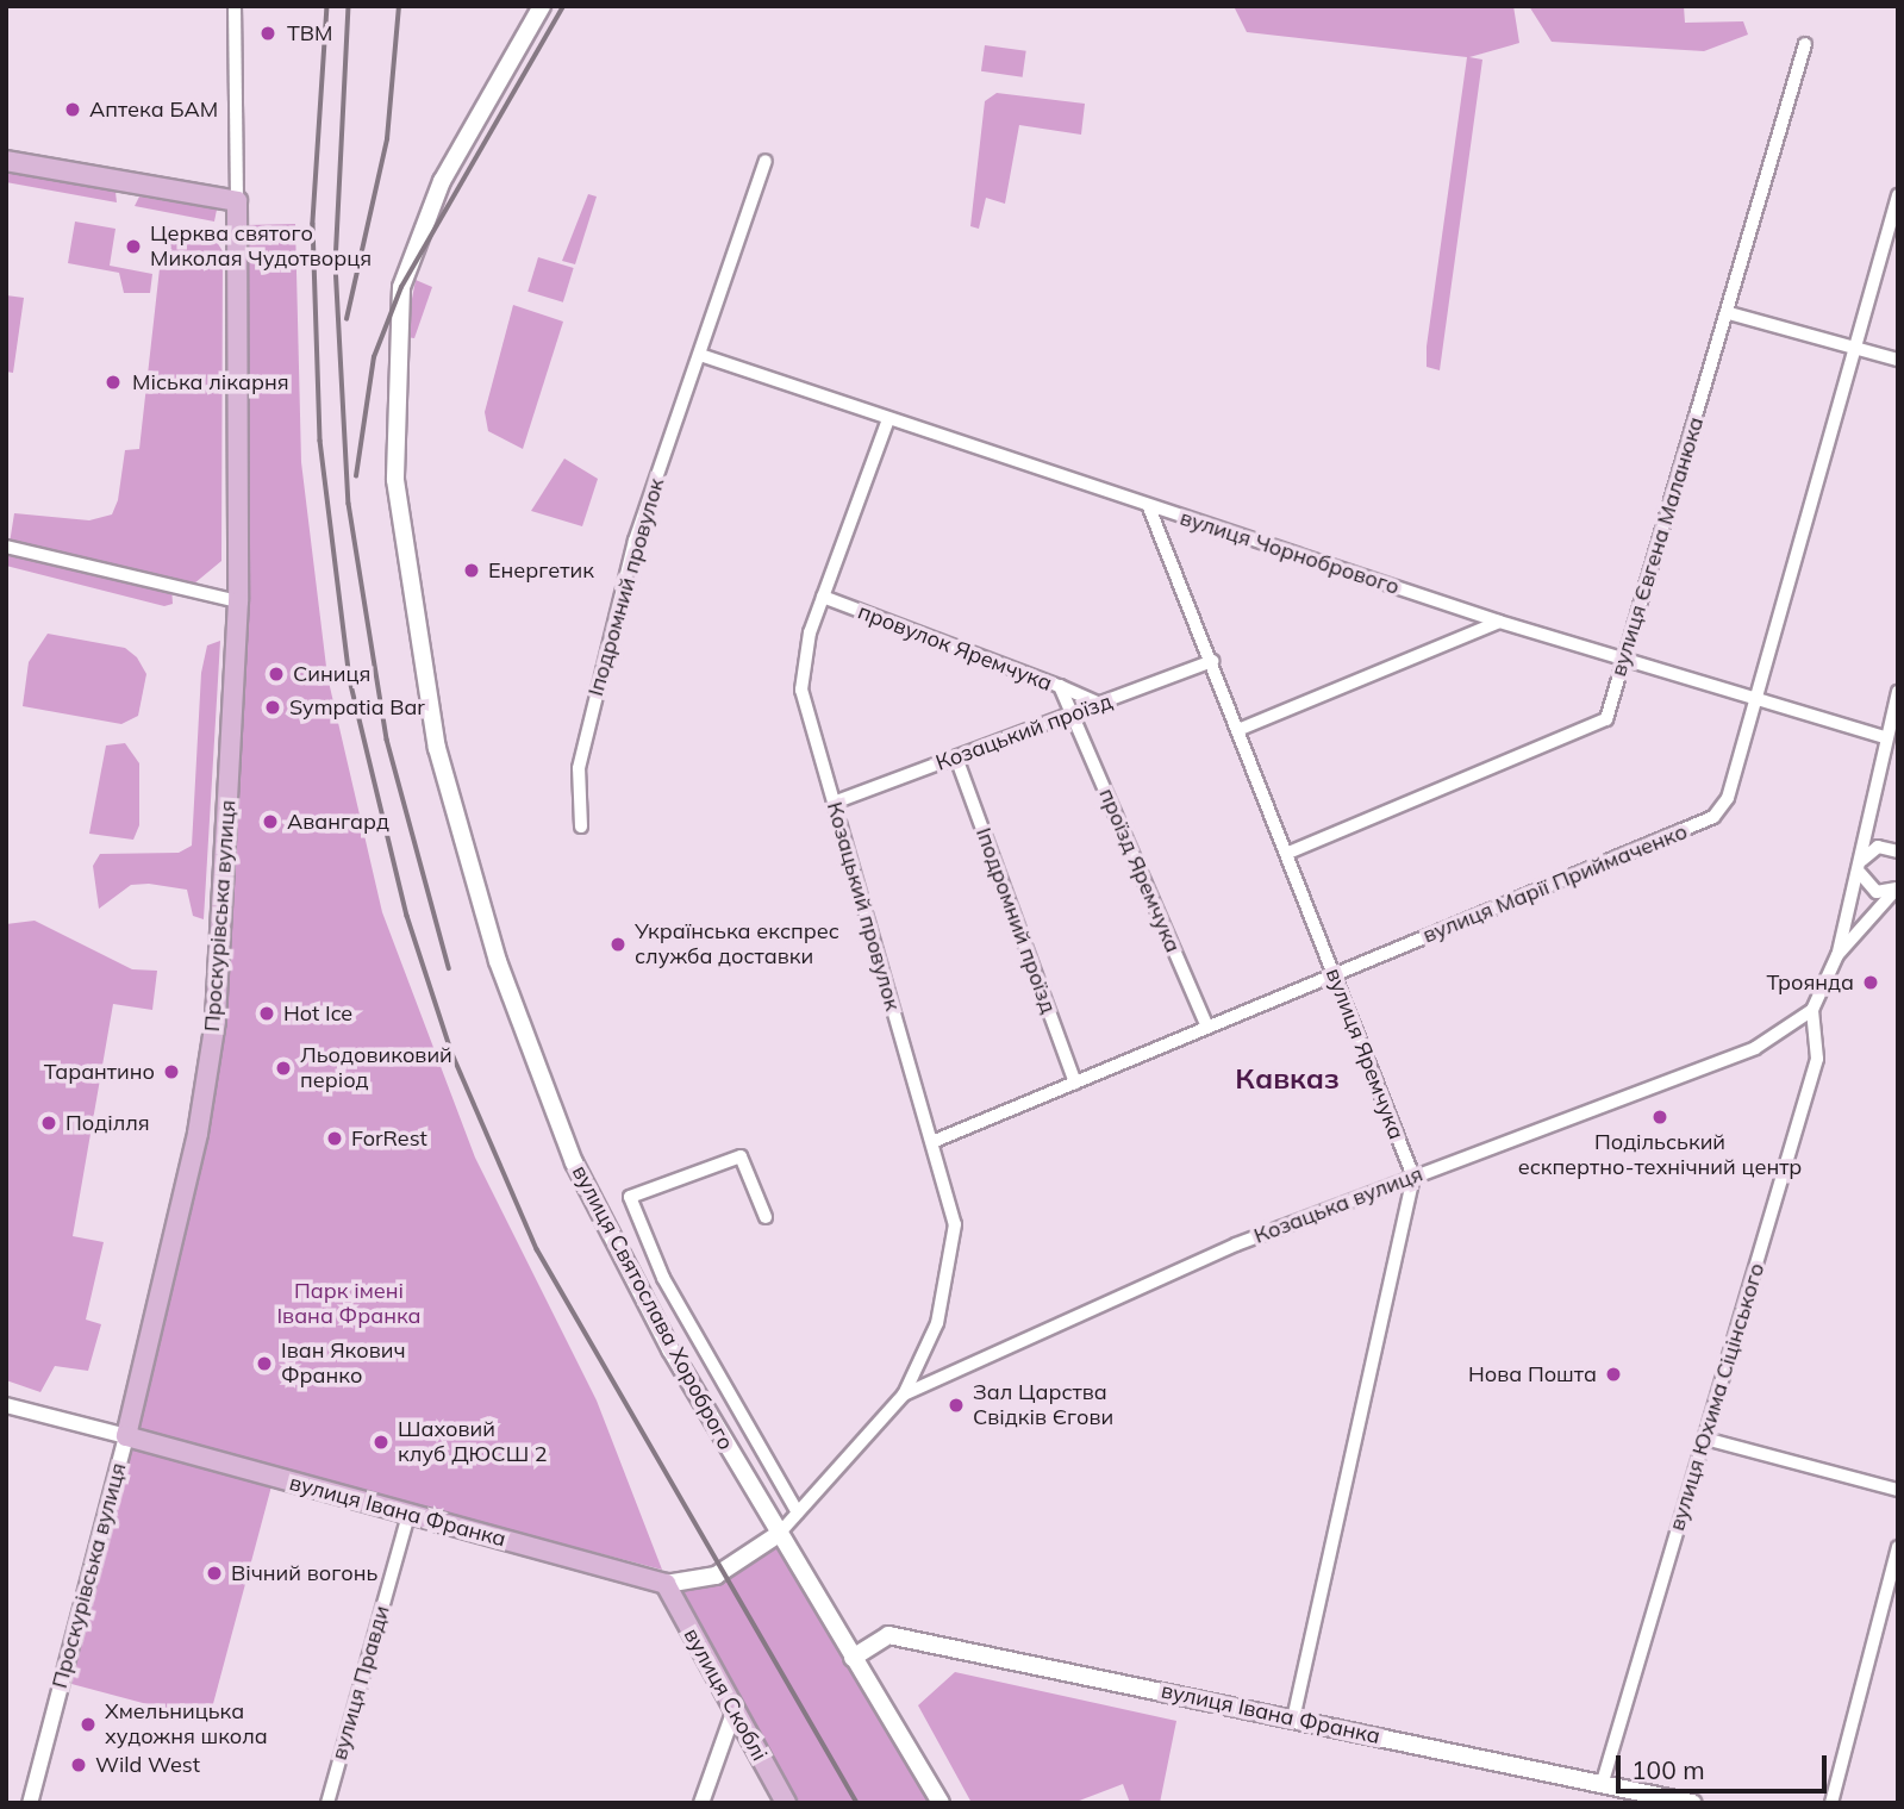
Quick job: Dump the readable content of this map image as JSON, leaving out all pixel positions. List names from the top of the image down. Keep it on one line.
{"streets":{"main road":["Проскурівська вулиця","вулиця Святослава Хороброго","вулиця Івана Франка","вулиця Скоблі"],"street":["вулиця Євгена Маланюка","вулиця Чорнобрового","Іподромний провулок","провулок Яремчука","Козацький проїзд","проїзд Яремчука","вулиця Марії Приймаченко","Козацький провулок","Іподромний проїзд","вулиця Яремчука","Козацька вулиця","вулиця Юхима Сіцінського","вулиця Правди"]},"crossings":[["вулиця Євгена Маланюка","вулиця Чорнобрового"],["вулиця Євгена Маланюка","вулиця Яремчука"],["вулиця Чорнобрового","Іподромний провулок"],["вулиця Чорнобрового","вулиця Марії Приймаченко"],["вулиця Чорнобрового","Козацький провулок"],["вулиця Чорнобрового","вулиця Яремчука"],["провулок Яремчука","Козацький проїзд"],["провулок Яремчука","проїзд Яремчука"],["провулок Яремчука","Козацький провулок"],["Козацький проїзд","проїзд Яремчука"],["Козацький проїзд","Козацький провулок"],["Козацький проїзд","Іподромний проїзд"],["Козацький проїзд","вулиця Яремчука"],["проїзд Яремчука","вулиця Марії Приймаченко"],["вулиця Марії Приймаченко","Козацький провулок"],["вулиця Марії Приймаченко","Іподромний проїзд"],["вулиця Марії Приймаченко","вулиця Яремчука"],["Козацький провулок","Козацька вулиця"],["Проскурівська вулиця","вулиця Івана Франка"],["вулиця Яремчука","Козацька вулиця"],["Козацька вулиця","вулиця Святослава Хороброго"],["Козацька вулиця","вулиця Юхима Сіцінського"],["Козацька вулиця","вулиця Івана Франка"],["вулиця Святослава Хороброго","вулиця Івана Франка"],["вулиця Юхима Сіцінського","вулиця Івана Франка"],["вулиця Івана Франка","вулиця Правди"],["вулиця Івана Франка","вулиця Скоблі"]],"districts":["Кавказ"],"parks":["Парк імені Івана Франка"],"places":["ТВМ","Аптека БАМ","Церква святого Миколая Чудотворця","Міська лікарня","Енергетик","Синиця","Sympatia Bar","Авангард","Українська експрес служба доставки","Троянда","Hot Ice","Льодовиковий період","Тарантино","Подільський ескпертно-технічний центр","Поділля","ForRest","Іван Якович Франко","Нова Пошта","Зал Царства Свідків Єгови","Шаховий клуб ДЮСШ 2","Вічний вогонь","Хмельницька художня школа","Wild West"],"scale_bar":"100 m"}
